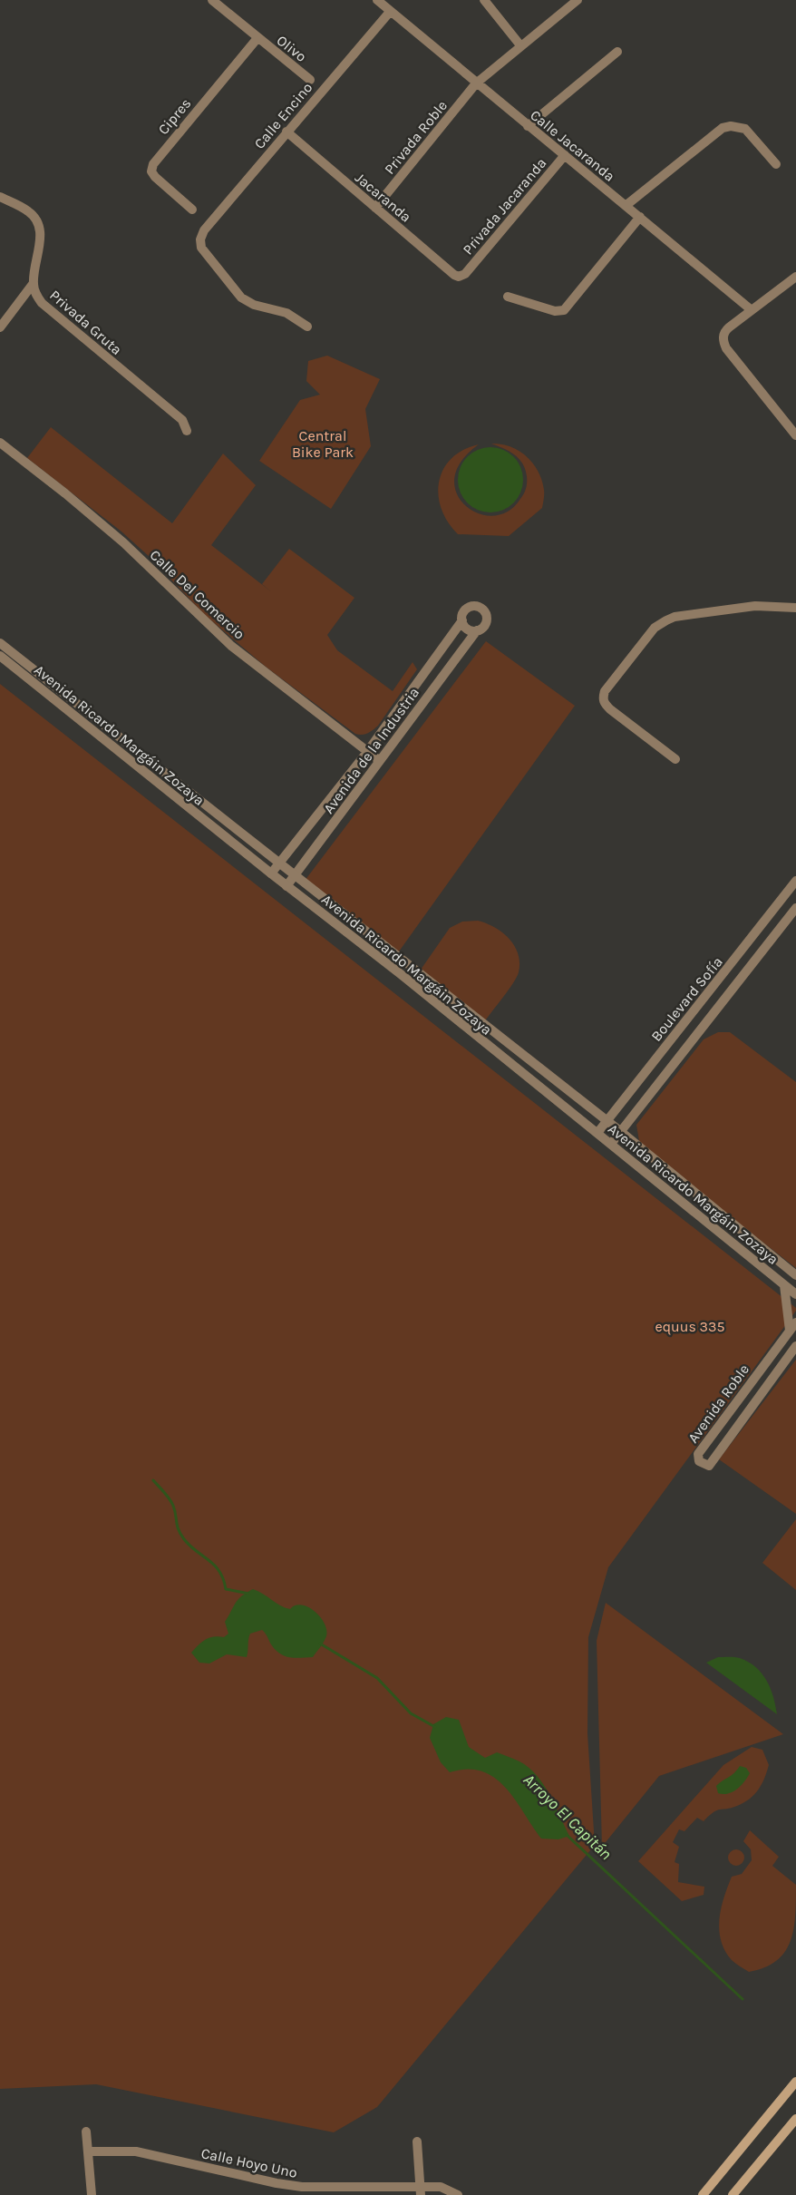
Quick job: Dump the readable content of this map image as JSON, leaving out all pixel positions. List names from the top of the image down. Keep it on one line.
{"streets":{"street":["Olivo","Calle Encino","Cipres","Privada Roble","Calle Jacaranda","Jacaranda","Privada Jacaranda","Privada Gruta","Calle Del Comercio","Avenida Ricardo Margáin Zozaya","Avenida de la Industria","Boulevard Sofía","Avenida Roble","Calle Hoyo Uno"]},"crossings":[["Olivo","Cipres"],["Calle Encino","Calle Jacaranda"],["Calle Encino","Jacaranda"],["Privada Roble","Calle Jacaranda"],["Privada Roble","Jacaranda"],["Calle Jacaranda","Privada Jacaranda"],["Jacaranda","Privada Jacaranda"],["Calle Del Comercio","Avenida de la Industria"],["Avenida Ricardo Margáin Zozaya","Avenida de la Industria"],["Avenida Ricardo Margáin Zozaya","Boulevard Sofía"]],"water":["Arroyo El Capitán"],"parks":["Central Bike Park","equus 335"]}
